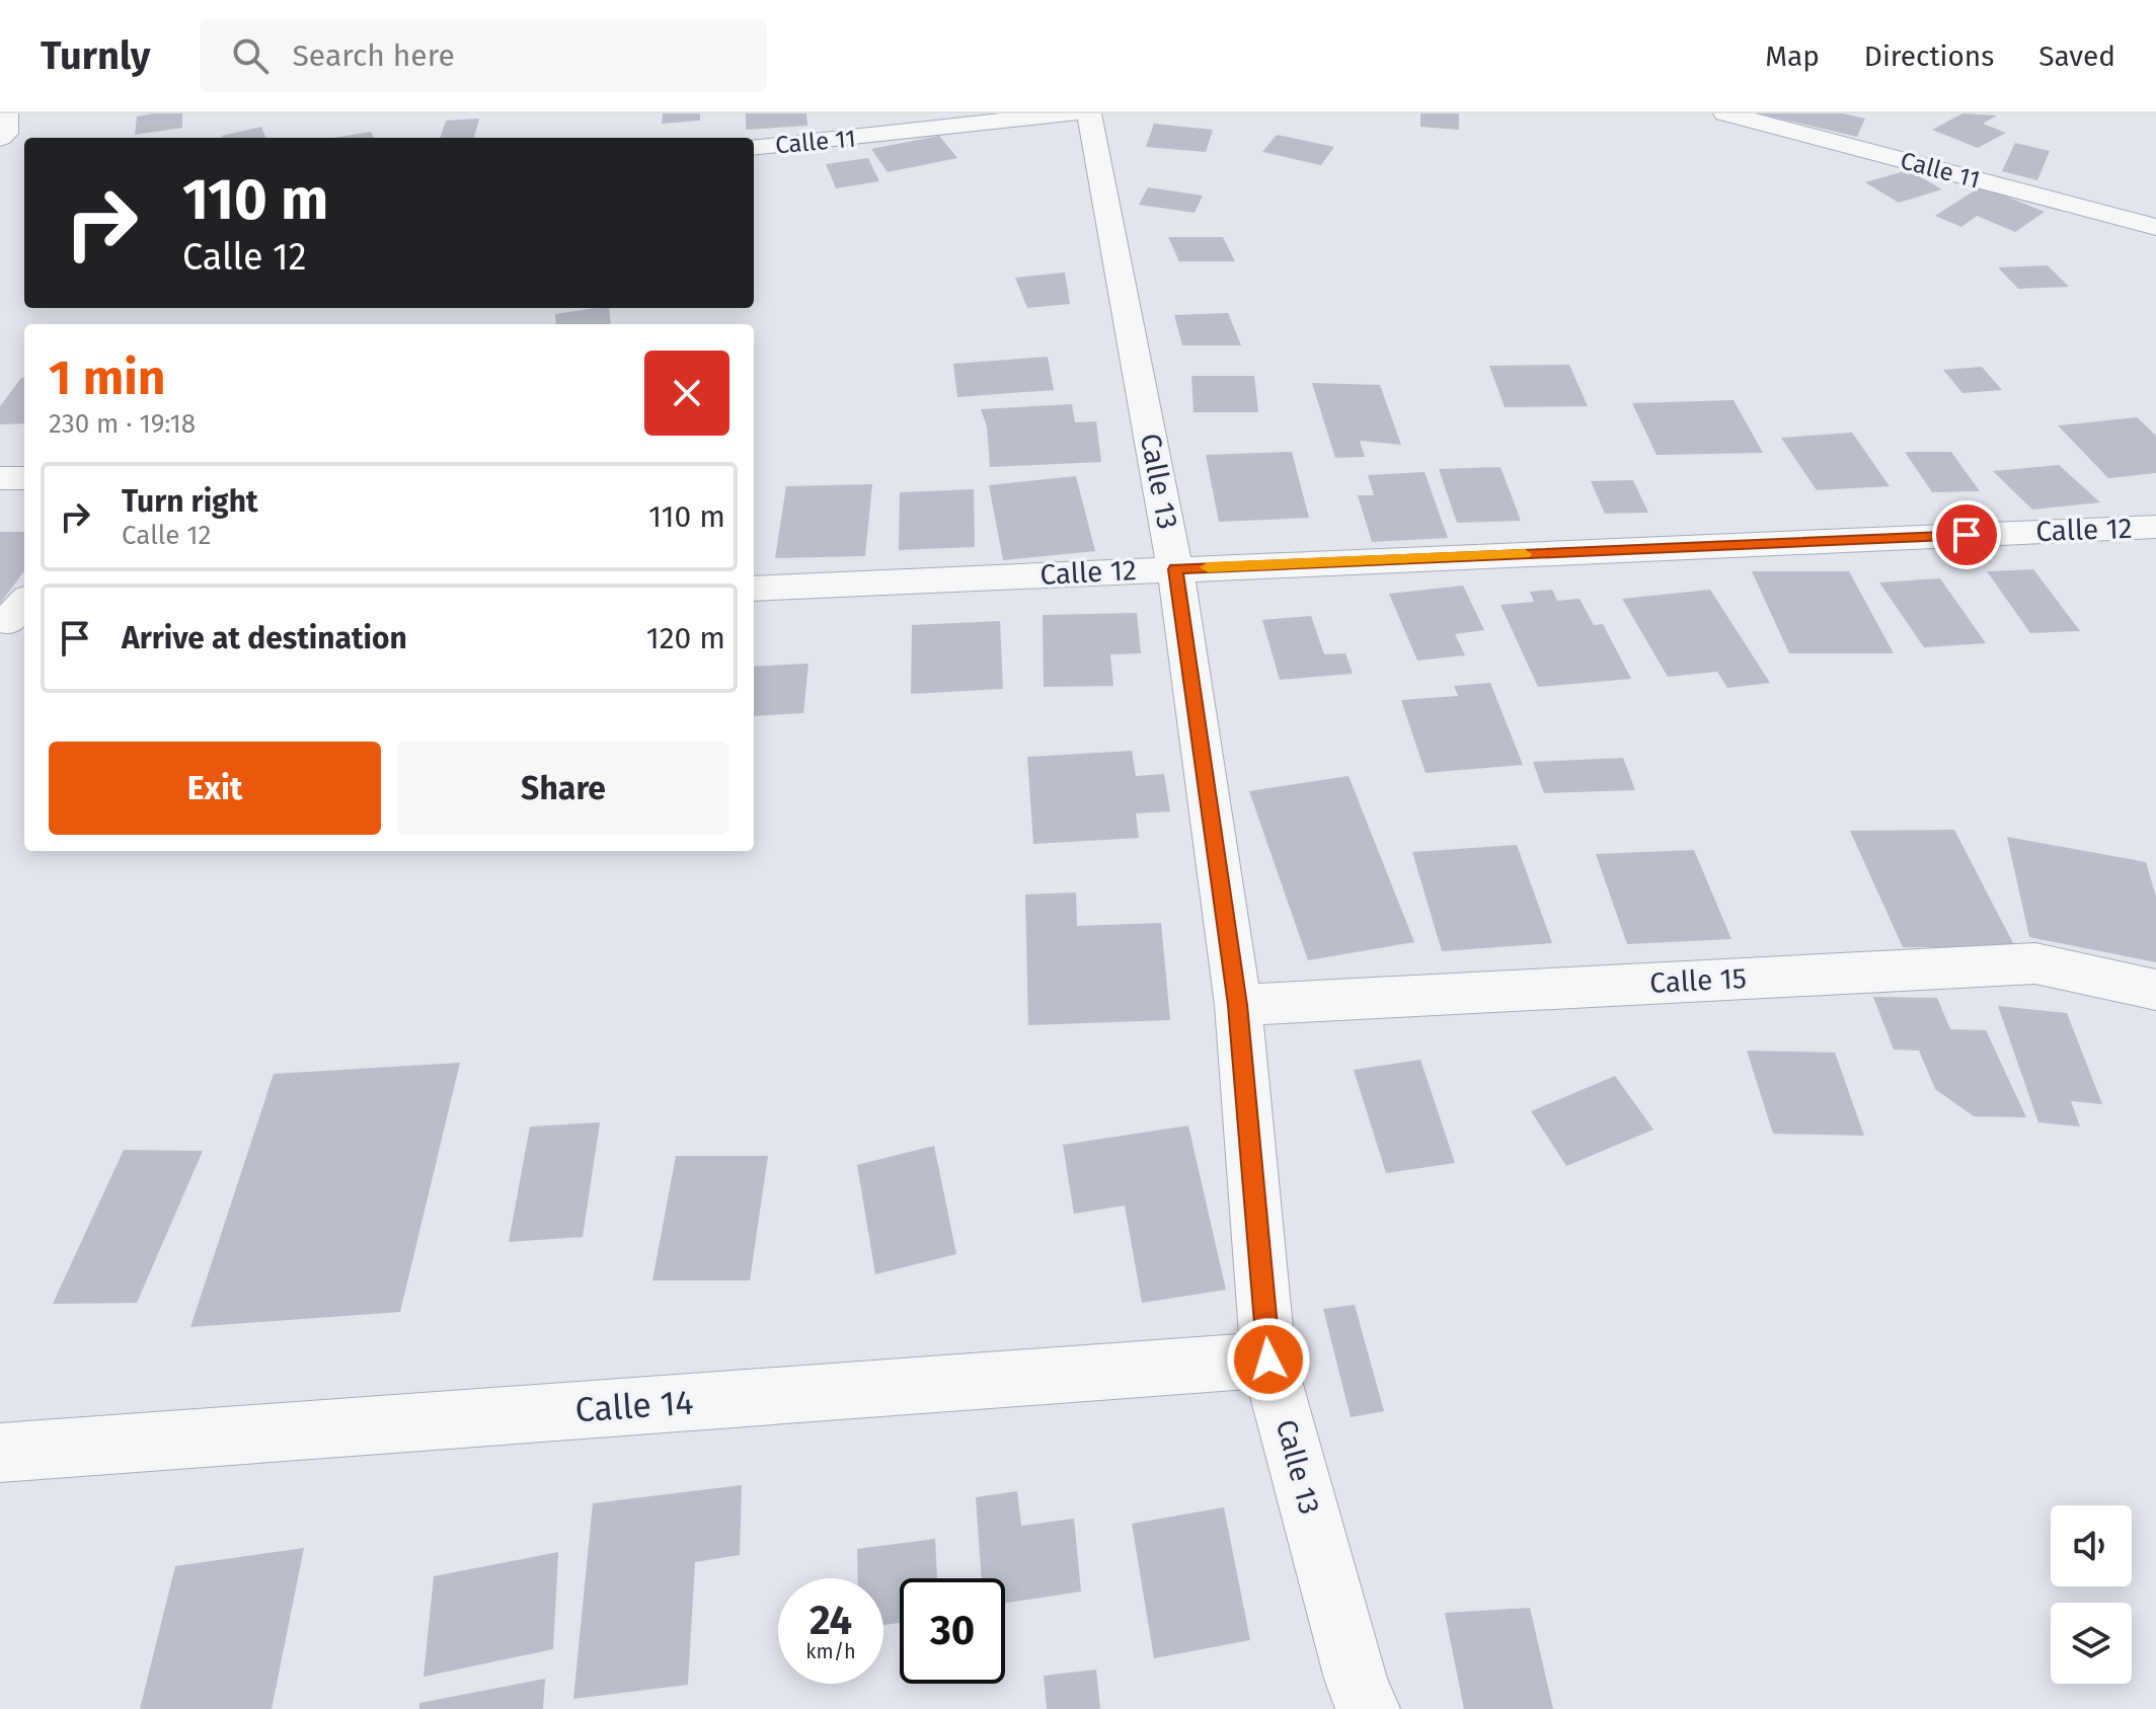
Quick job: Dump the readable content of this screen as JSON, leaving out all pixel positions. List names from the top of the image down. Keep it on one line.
{"streets":{"street":["Calle 11","Calle 13","Calle 12","Calle 15","Calle 14"]},"crossings":[["Calle 13","Calle 12"],["Calle 13","Calle 15"],["Calle 13","Calle 14"]],"page":{"header":"Turnly","search":"Search here","nav":["Map","Directions","Saved"],"turn":["110 m","Calle 12"],"heading":["1 min","230 m · 19:18"],"list":[{"name":"Turn right","note":"Calle 12","value":"110 m"},{"name":"Arrive at destination","value":"120 m"}],"buttons":["Exit","Share"],"speed":"24 km/h","limit":"30"}}
